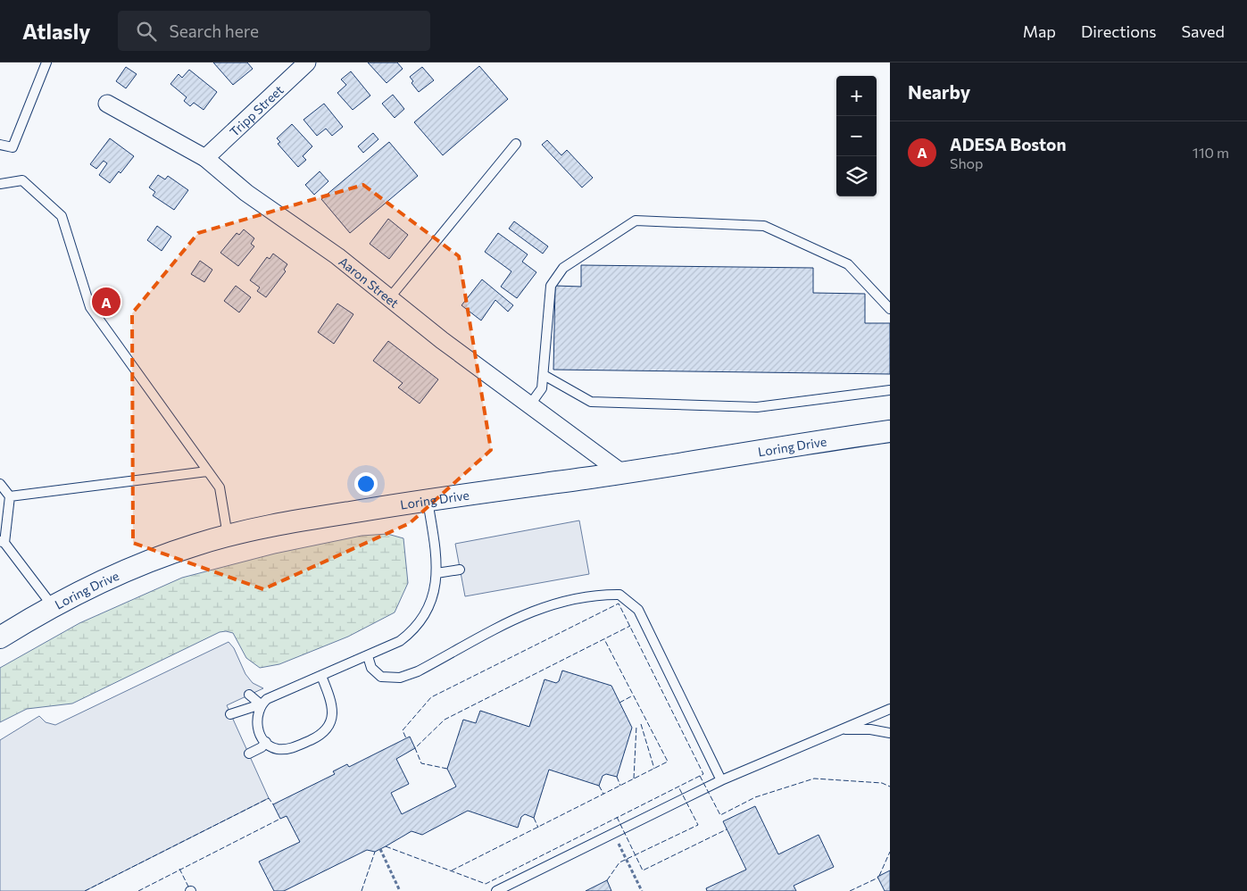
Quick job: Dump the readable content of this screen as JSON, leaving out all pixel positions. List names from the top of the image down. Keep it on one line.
{"streets":{"street":["Tripp Street","Aaron Street","Loring Drive"]},"crossings":[["Tripp Street","Aaron Street"],["Aaron Street","Loring Drive"]],"page":{"header":"Atlasly","search":"Search here","nav":["Map","Directions","Saved"],"heading":"Nearby","map_buttons":["+","−"],"list":[{"mark":"A","name":"ADESA Boston","note":"Shop","value":"110 m"}],"pins":"A"}}
